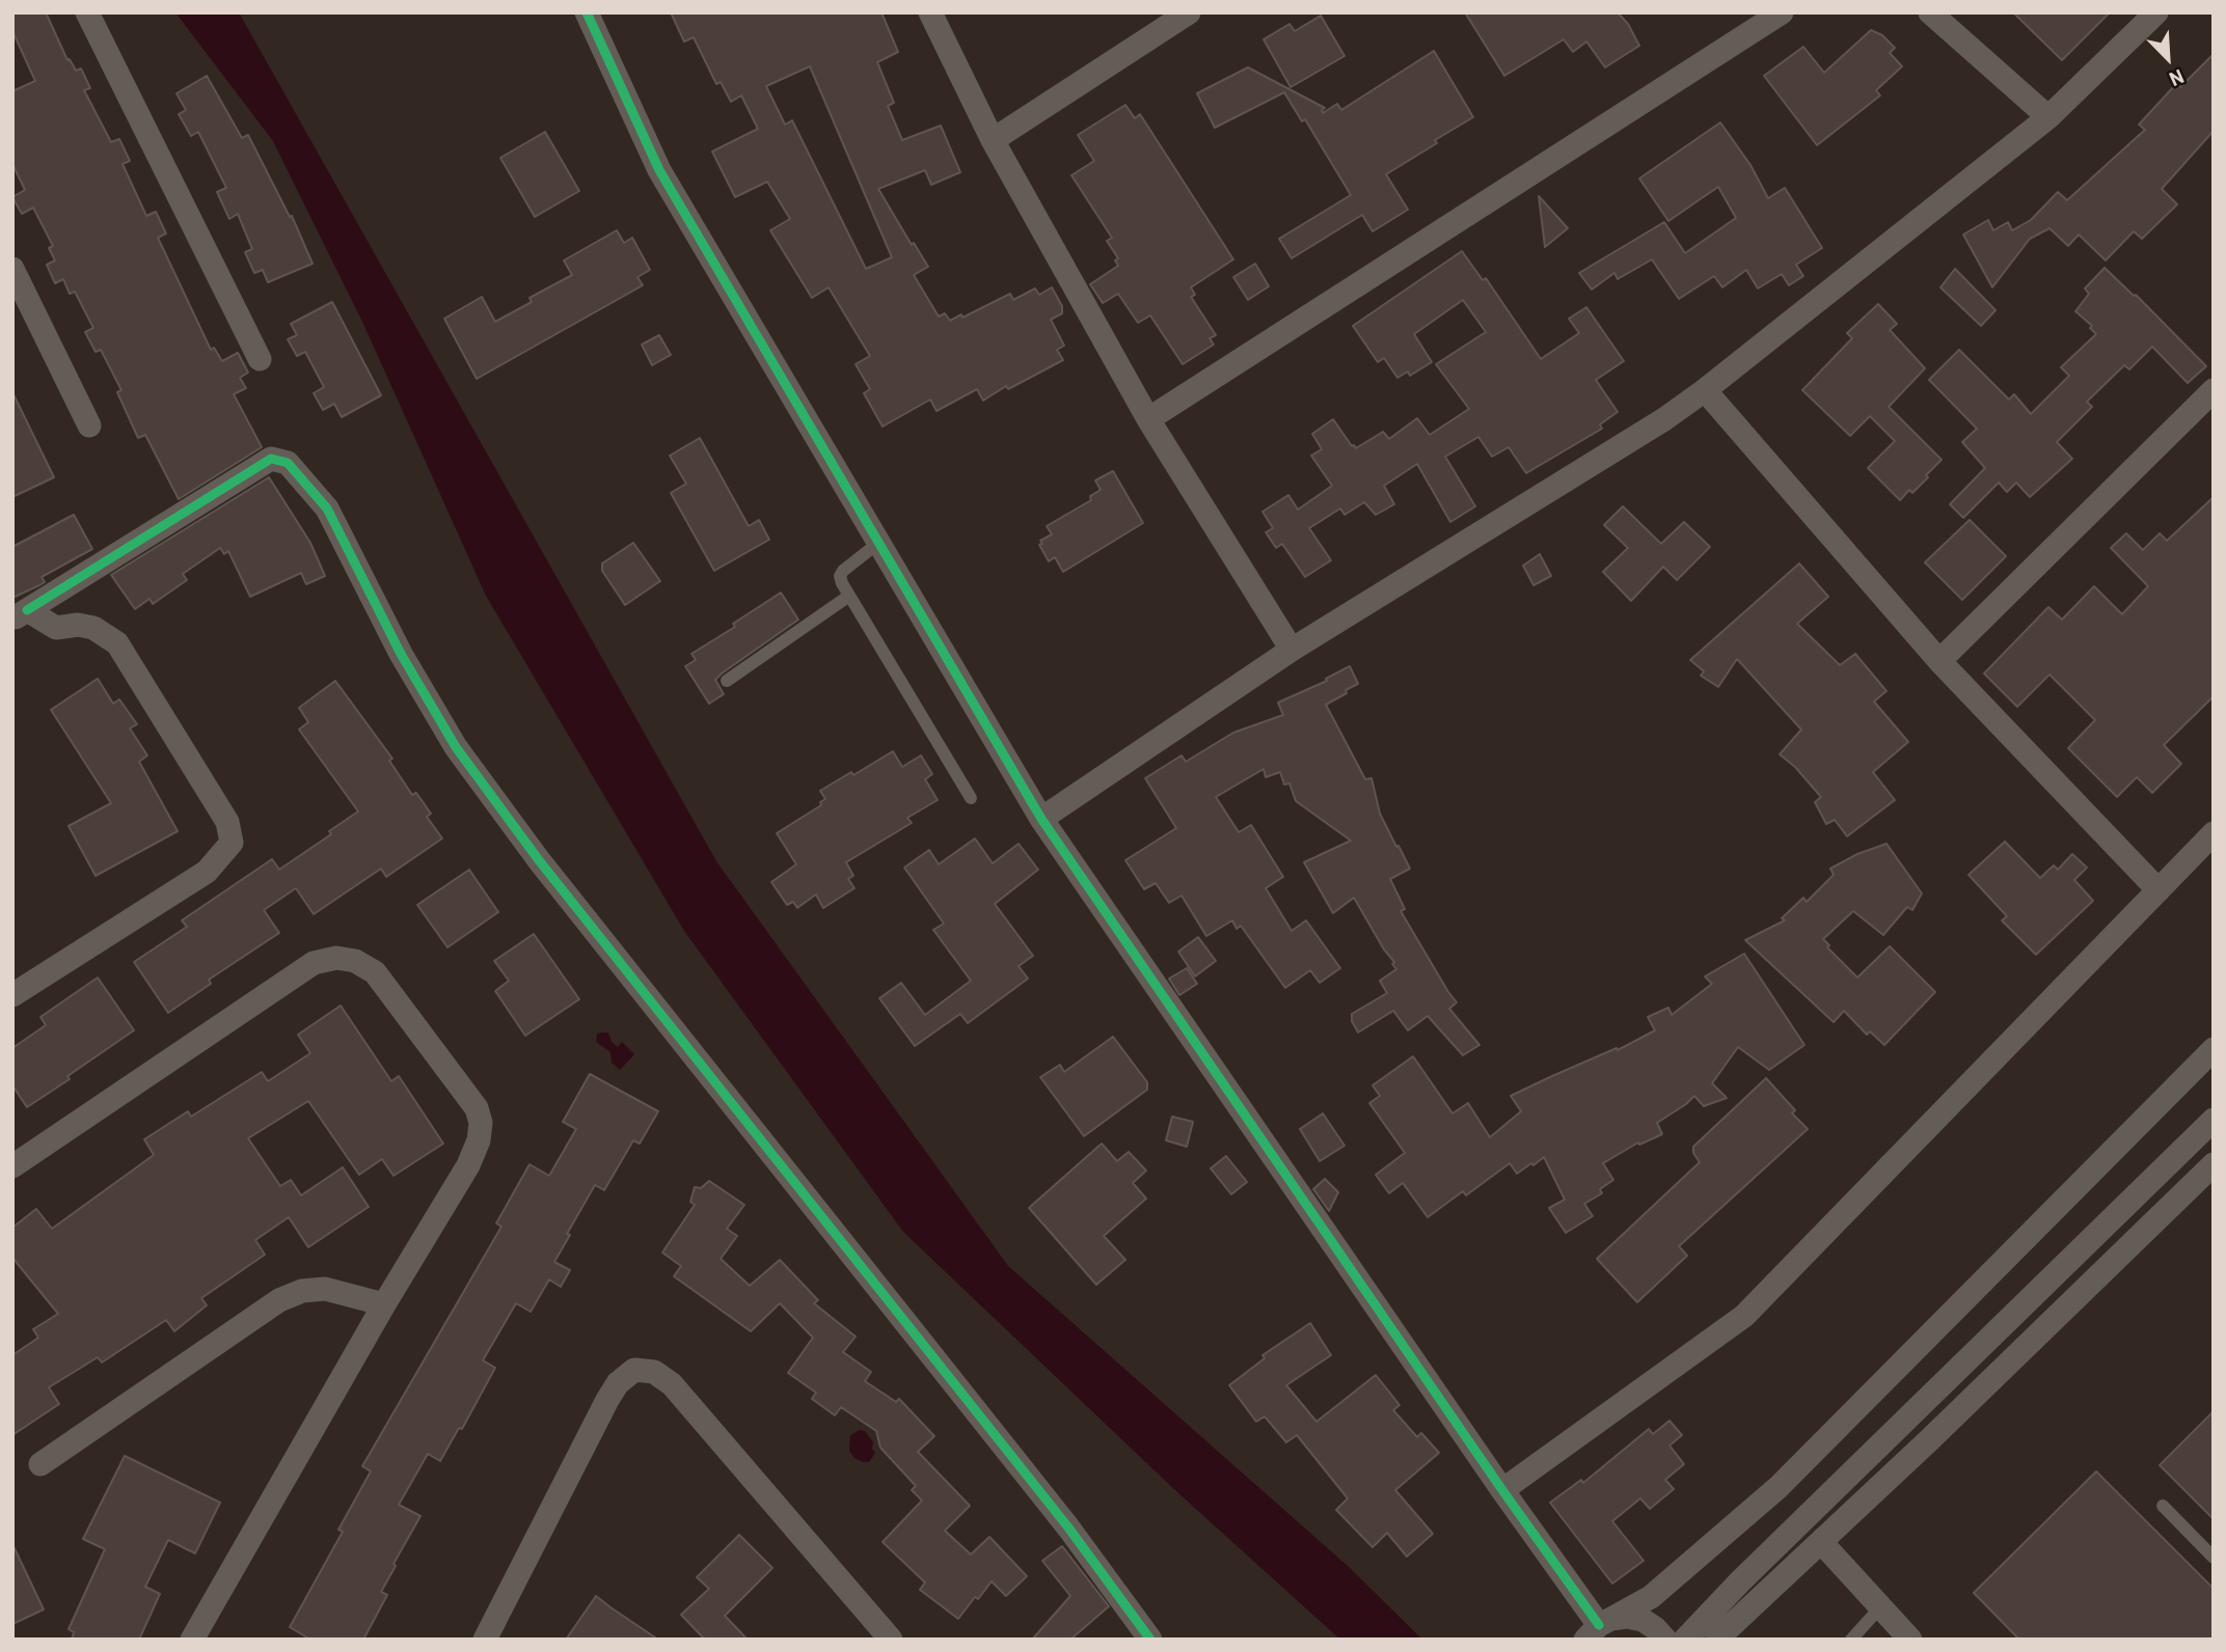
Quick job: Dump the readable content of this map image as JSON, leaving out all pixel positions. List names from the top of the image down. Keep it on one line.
{"north":"bottom right"}
